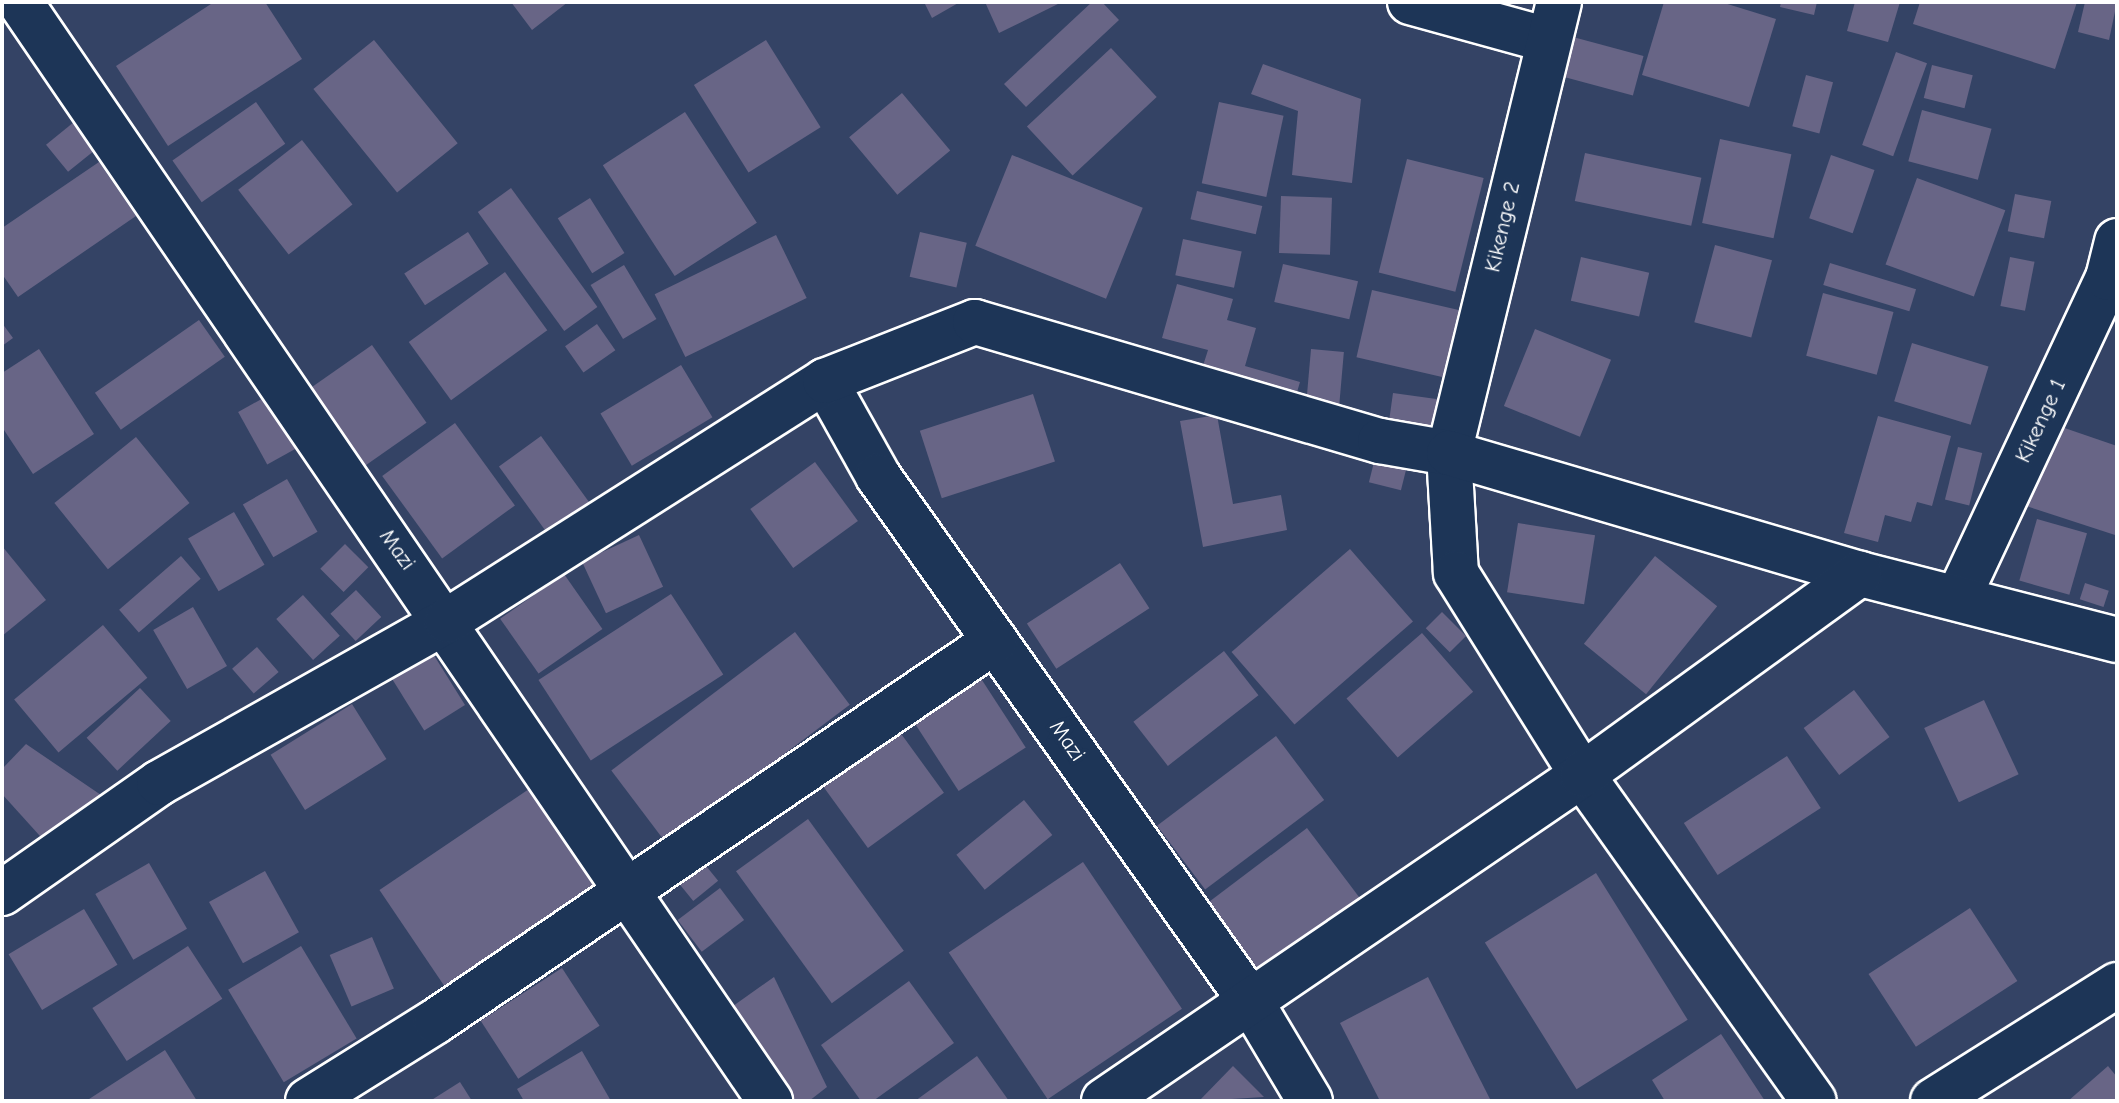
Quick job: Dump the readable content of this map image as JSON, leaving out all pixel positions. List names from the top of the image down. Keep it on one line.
{"streets":{"street":["Kikenge 2","Kikenge 1","Mazi"]}}
